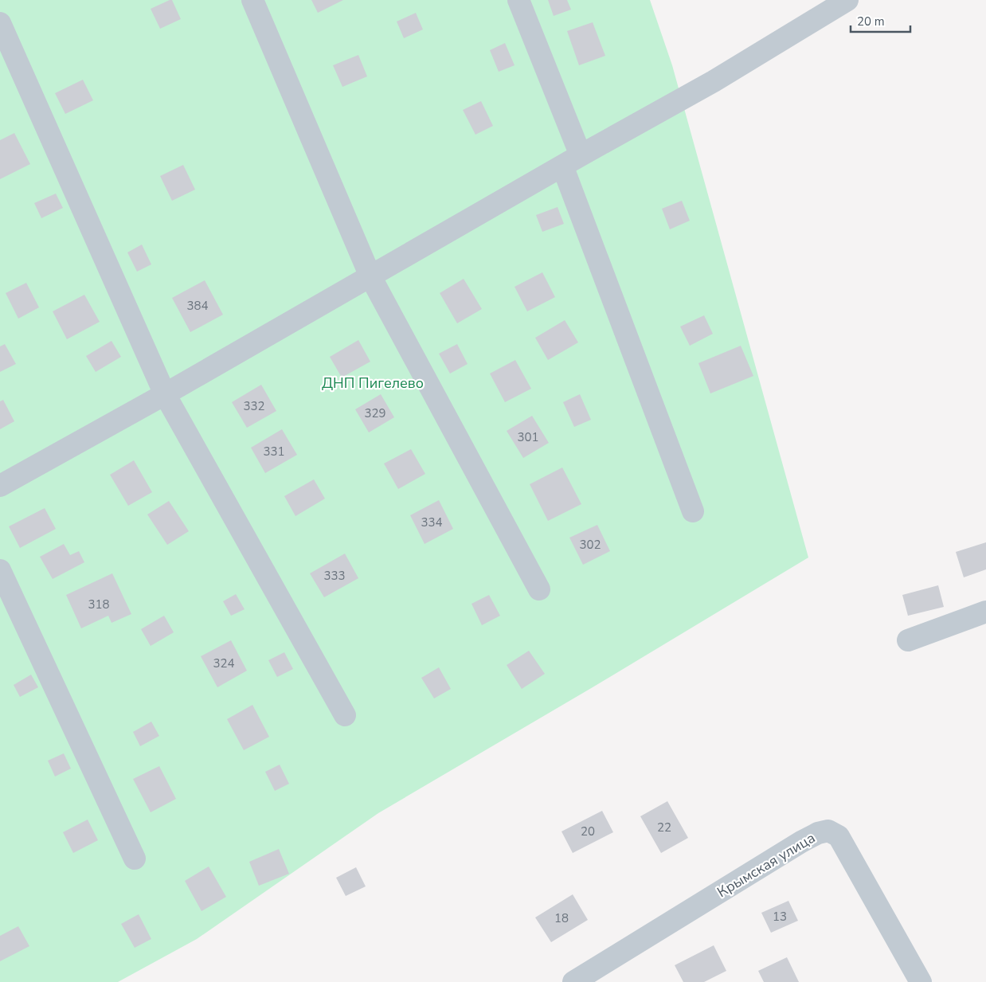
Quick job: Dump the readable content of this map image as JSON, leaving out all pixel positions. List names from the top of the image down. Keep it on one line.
{"streets":{"street":["Крымская улица"]},"parks":["ДНП Пигелево"],"house_numbers":["384","332","329","301","331","334","302","333","318","324","22","20","13","18"],"scale_bar":"20 m"}
